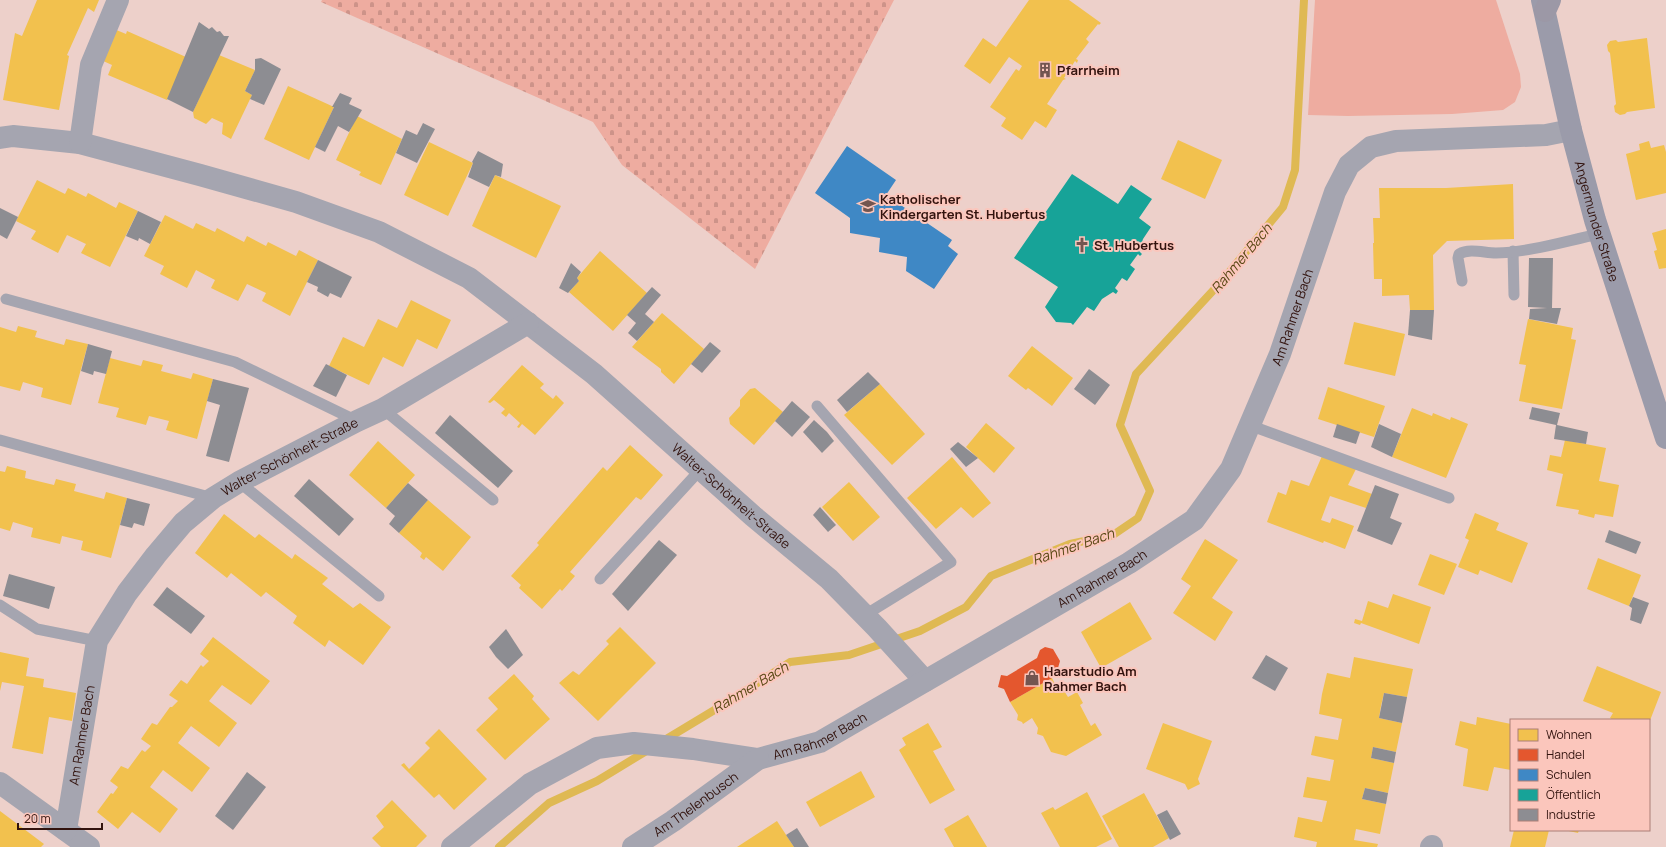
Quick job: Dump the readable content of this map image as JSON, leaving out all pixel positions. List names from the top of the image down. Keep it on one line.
{"streets":{"main road":["Angermunder Straße"],"street":["Am Rahmer Bach","Walter-Schönheit-Straße","Am Thelenbusch"]},"crossings":[["Angermunder Straße","Am Rahmer Bach"],["Am Rahmer Bach","Walter-Schönheit-Straße"],["Am Rahmer Bach","Am Thelenbusch"]],"water":["Rahmer Bach"],"places":{"building":["Pfarrheim"],"school or university":["Katholischer Kindergarten St. Hubertus"],"church":["St. Hubertus"],"shop":["Haarstudio Am Rahmer Bach"]},"legend":["Wohnen","Handel","Schulen","Öffentlich","Industrie"],"scale_bar":"20 m"}
